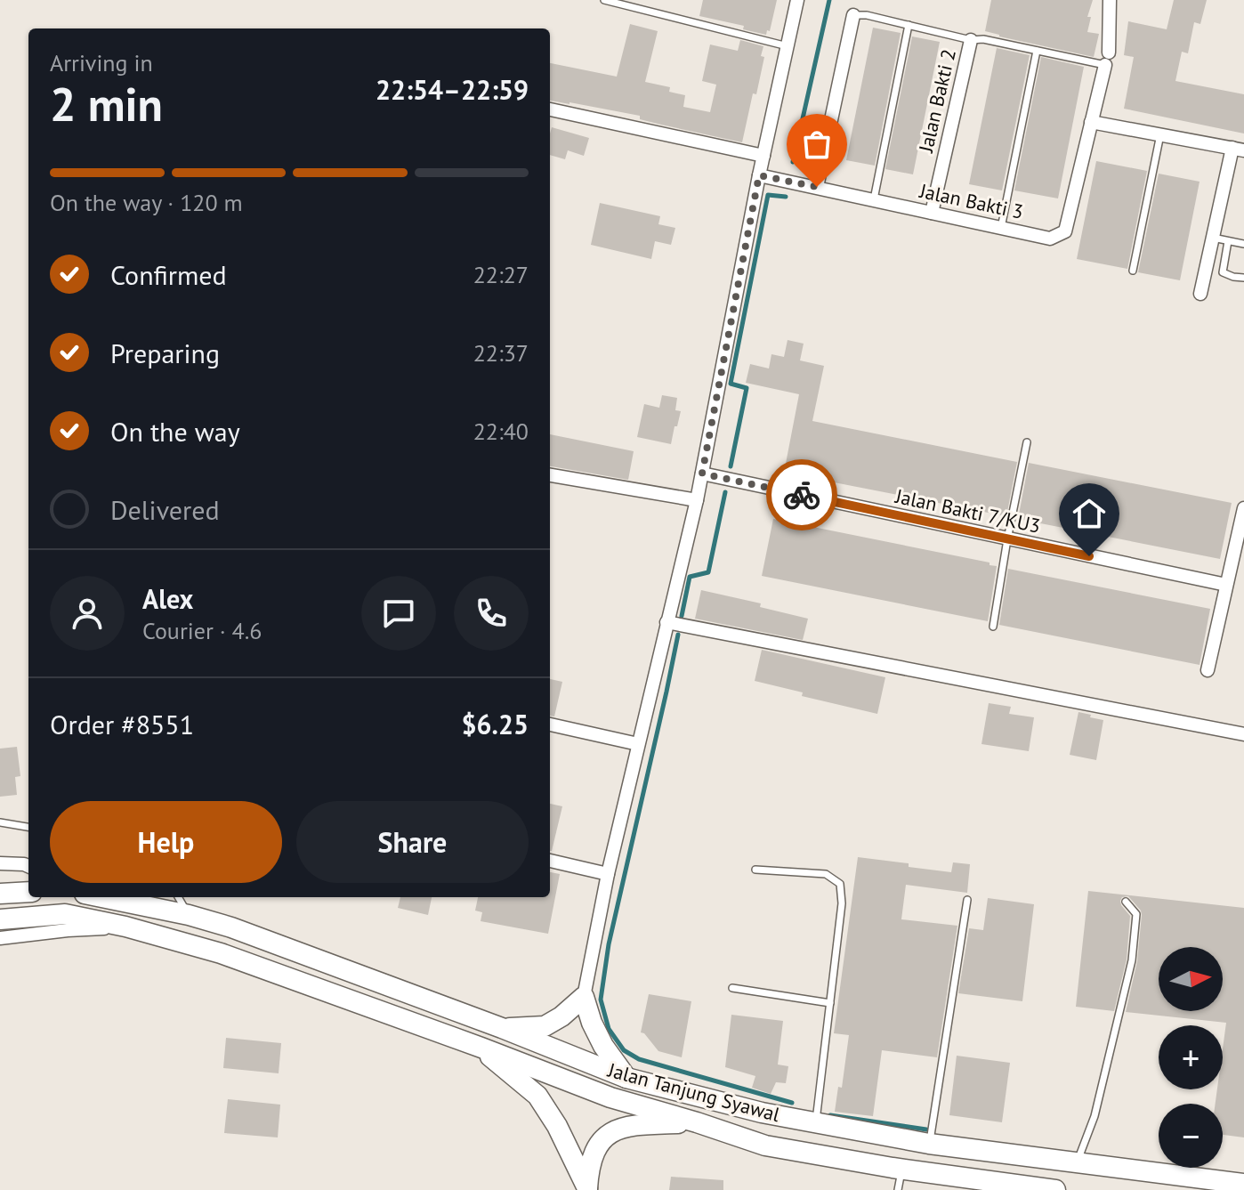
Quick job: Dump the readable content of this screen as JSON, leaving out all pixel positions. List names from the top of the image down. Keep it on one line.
{"streets":{"main road":["Jalan Tanjung Syawal"],"street":["Jalan Bakti 2","Jalan Bakti 3","Jalan Bakti 7/KU3"]},"crossings":[["Jalan Bakti 2","Jalan Bakti 3"]],"north":"right","page":{"heading":["2 min","Arriving in","22:54–22:59"],"panel":["Alex","Courier · 4.6","Order #8551","$6.25"],"bar":"On the way · 120 m","list":[["Confirmed","22:27"],["Preparing","22:37"],["On the way","22:40"],"Delivered"],"buttons":["Help","Share"],"map_buttons":["+","−"]}}
